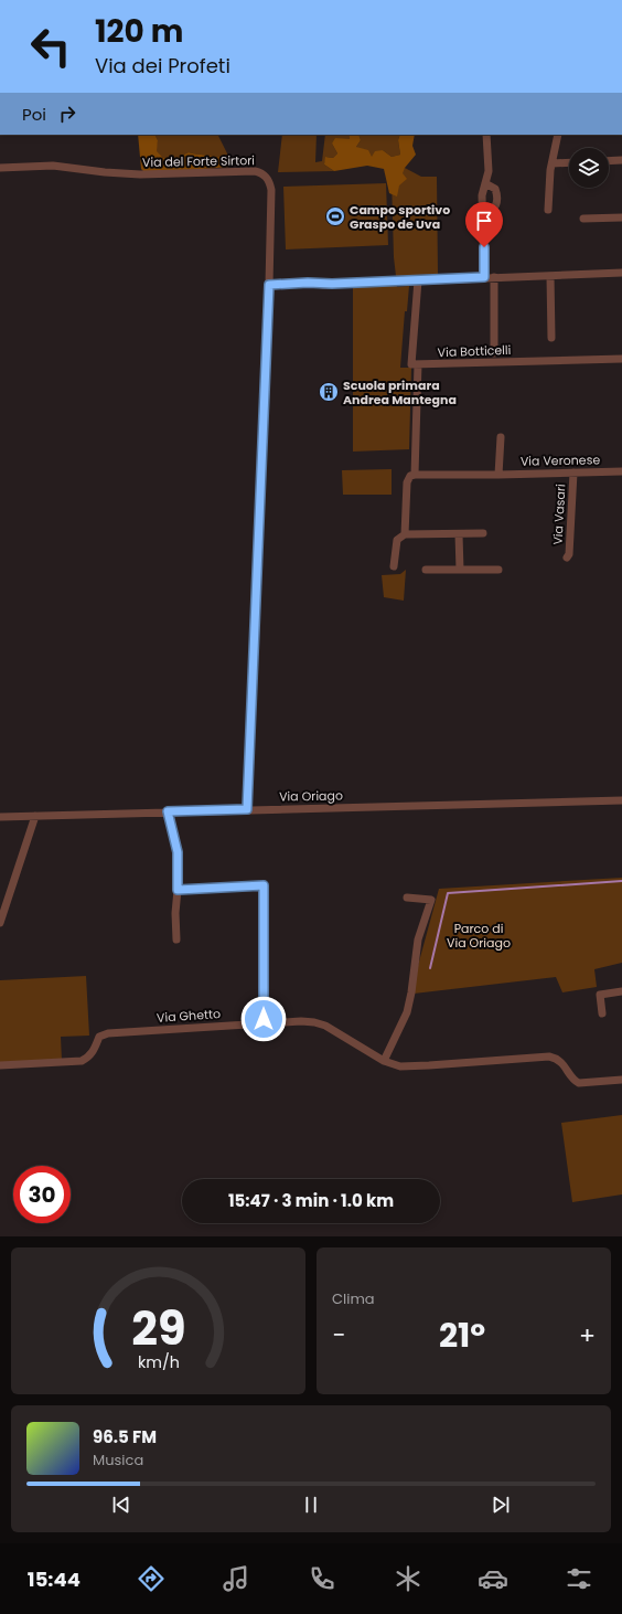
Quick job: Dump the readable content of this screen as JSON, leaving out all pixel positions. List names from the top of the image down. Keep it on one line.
{"streets":{"street":["Via del Forte Sirtori","Via Botticelli","Via Veronese","Via Vasari","Via Oriago","Via Ghetto"]},"crossings":[["Via del Forte Sirtori","Via Oriago"],["Via Veronese","Via Vasari"]],"parks":["Parco di Via Oriago"],"places":{"sports":["Campo sportivo Graspo de Uva"],"building":["Scuola primara Andrea Mantegna"]},"page":{"turn":["120 m","Via dei Profeti"],"then":"Poi","limit":"30","trip":"15:47 · 3 min · 1.0 km","tile":"Clima","heat":["−","21°","+"],"song":["96.5 FM","Musica"],"tabs":"15:44","gauge":["29","km/h"]}}
